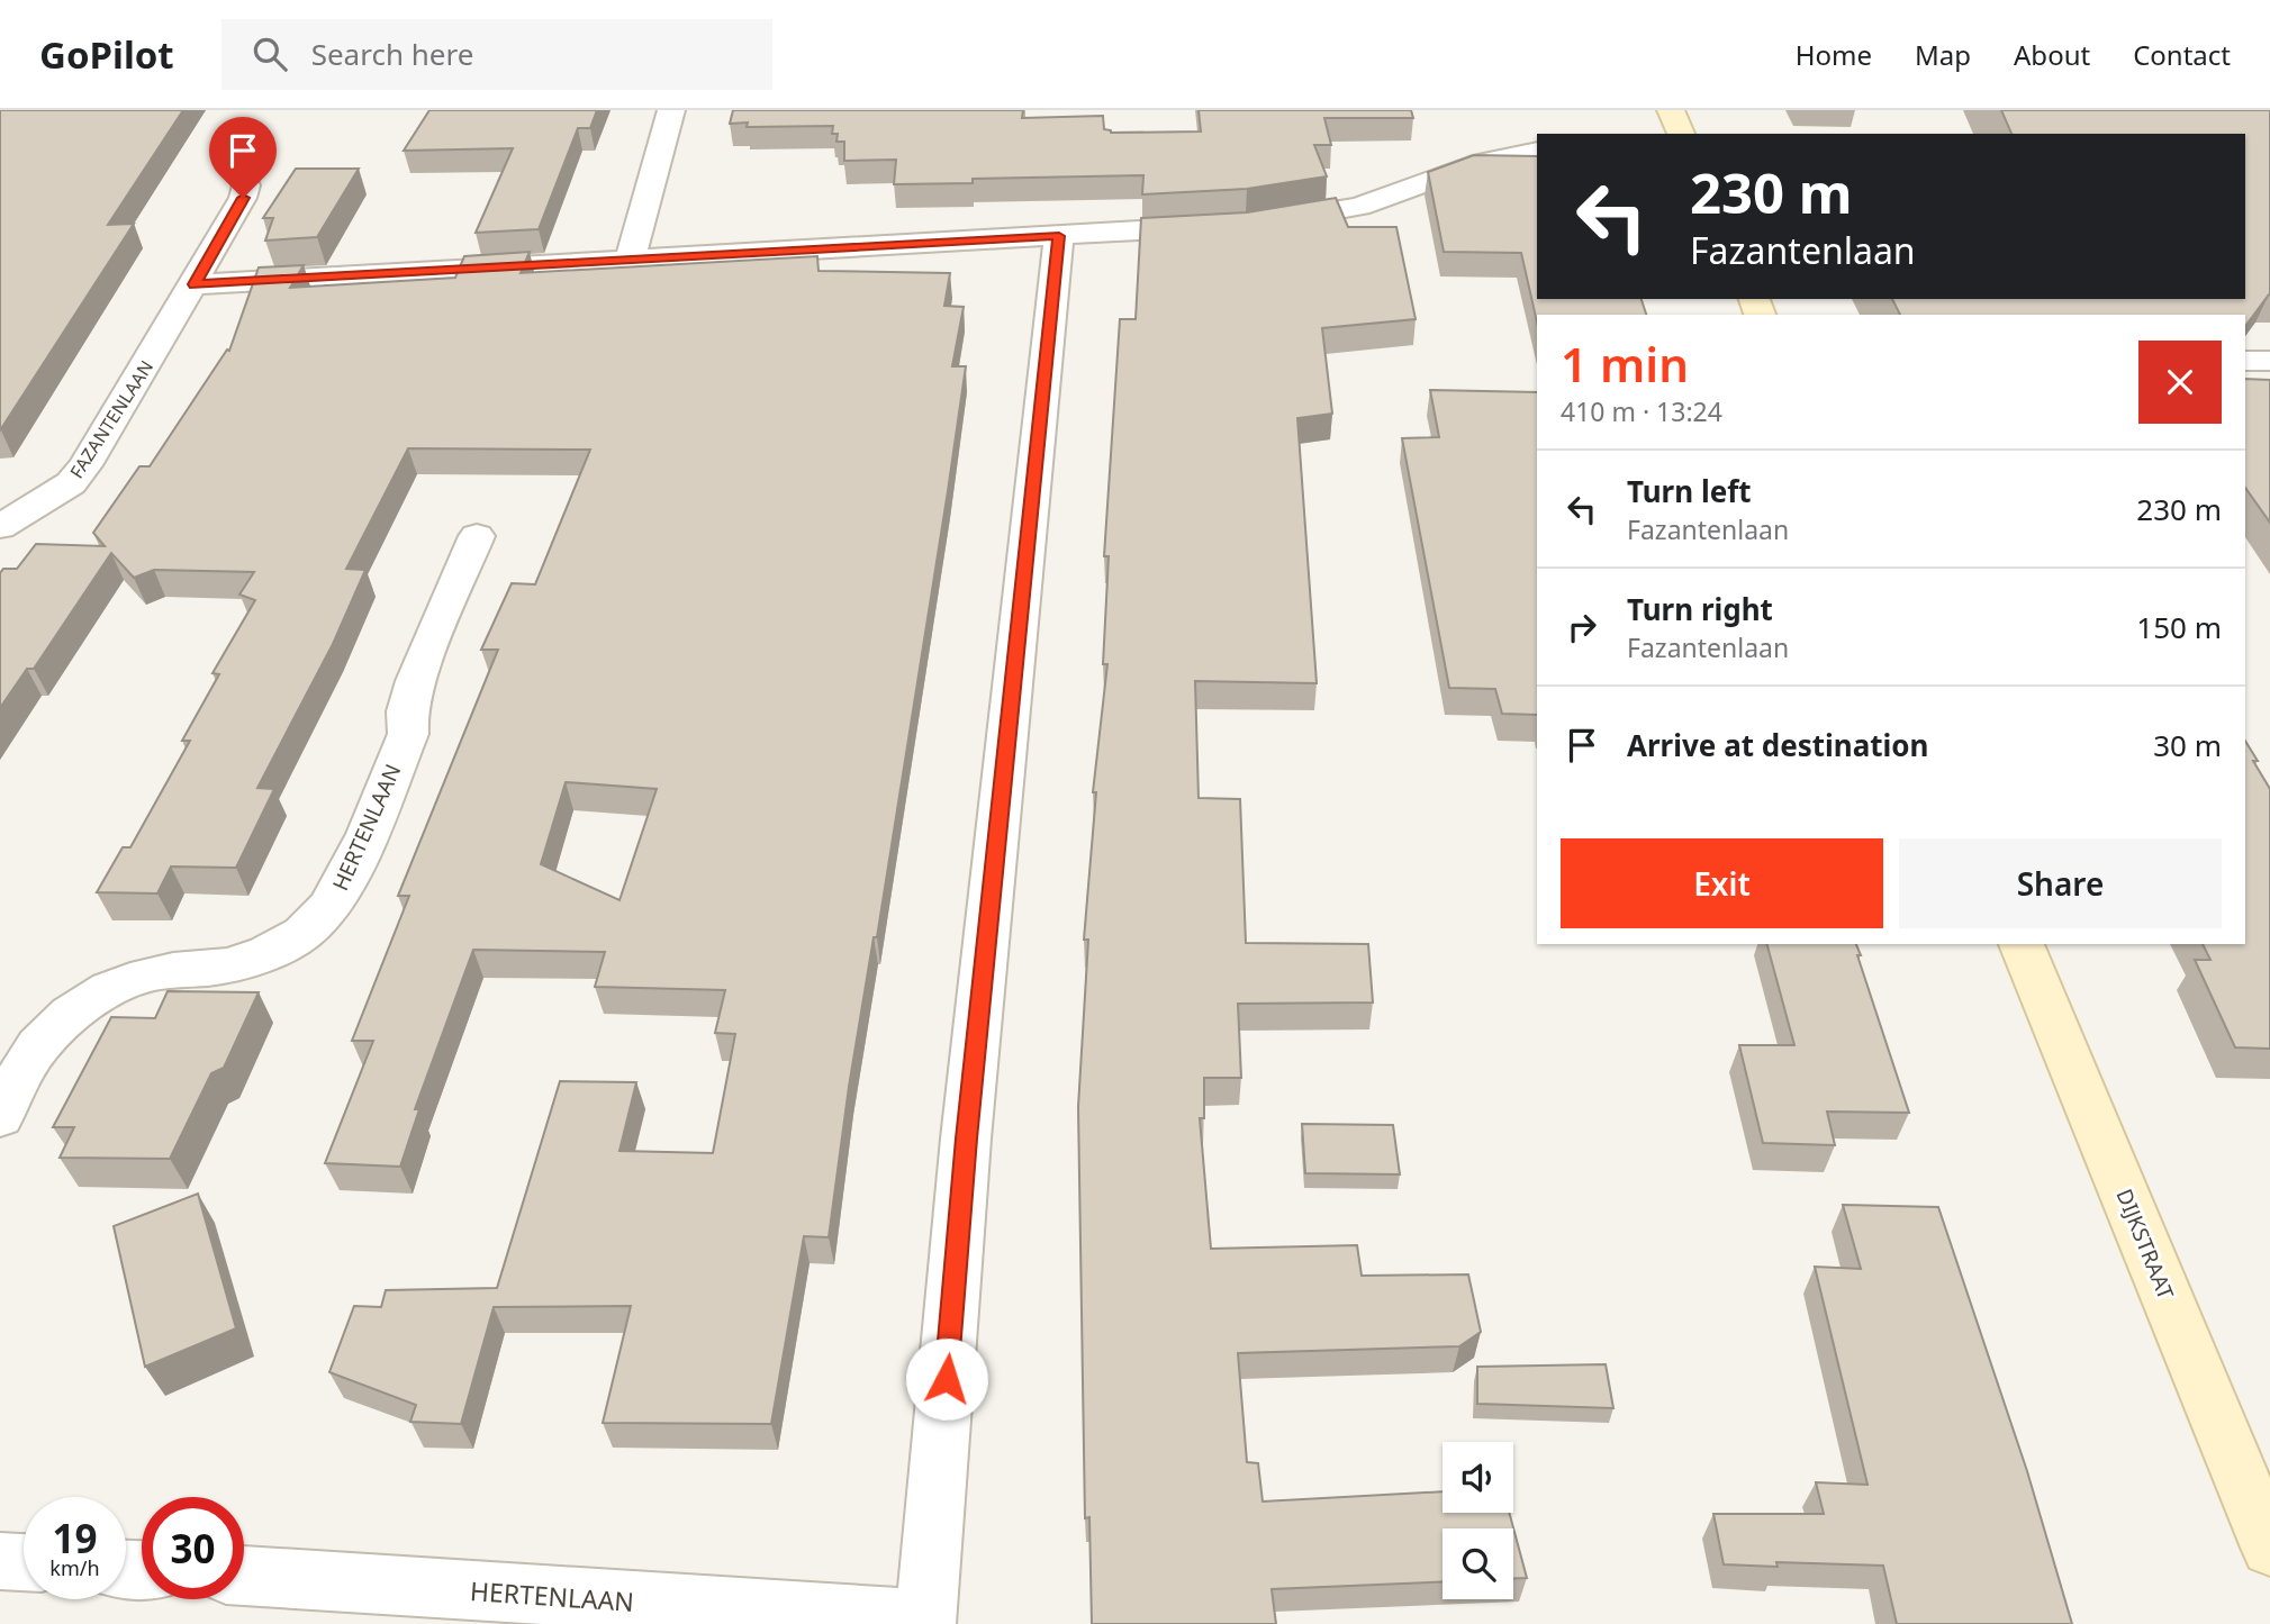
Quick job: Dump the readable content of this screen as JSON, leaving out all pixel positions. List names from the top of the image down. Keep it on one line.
{"streets":{"main road":["DIJKSTRAAT"],"street":["FAZANTENLAAN","HERTENLAAN"]},"page":{"header":"GoPilot","search":"Search here","nav":["Home","Map","About","Contact"],"turn":["230 m","Fazantenlaan"],"heading":["1 min","410 m · 13:24"],"list":[{"name":"Turn left","note":"Fazantenlaan","value":"230 m"},{"name":"Turn right","note":"Fazantenlaan","value":"150 m"},{"name":"Arrive at destination","value":"30 m"}],"buttons":["Exit","Share"],"speed":"19 km/h","limit":"30"}}
